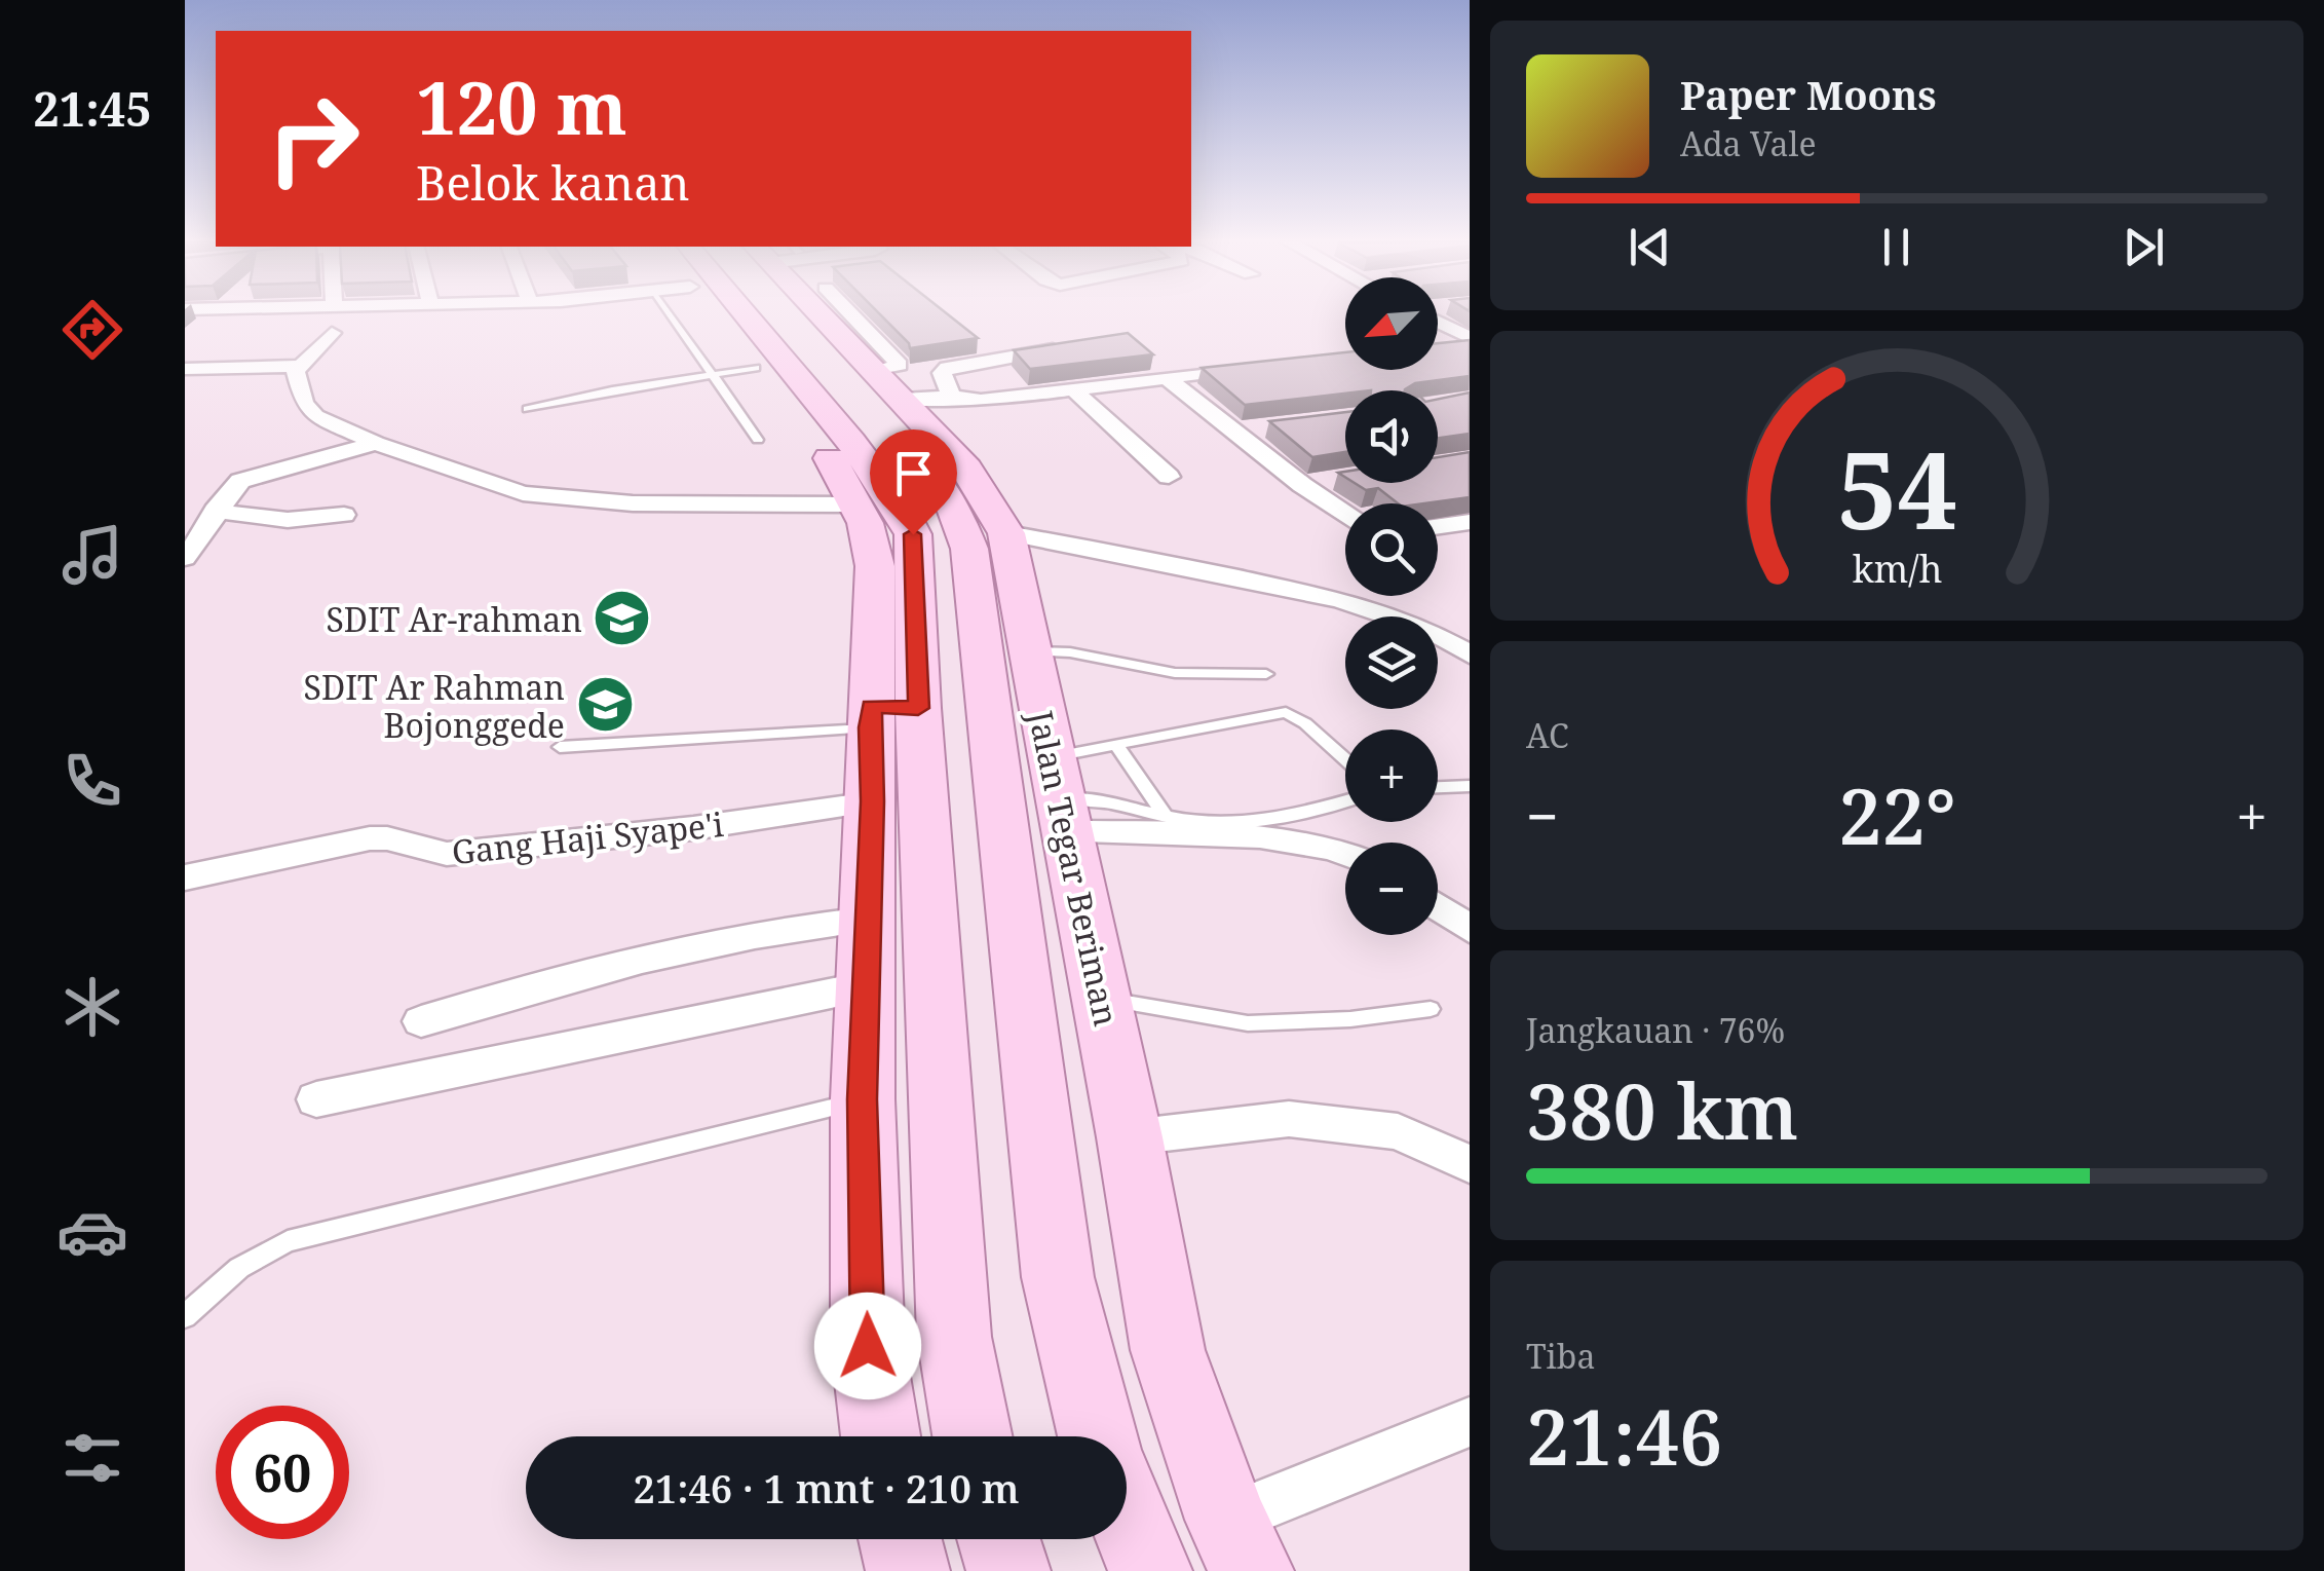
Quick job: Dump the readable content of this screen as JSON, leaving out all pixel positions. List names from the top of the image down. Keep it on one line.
{"streets":{"main road":["Jalan Tegar Beriman"],"street":["Gang Haji Syape'i"]},"crossings":[["Gang Haji Syape'i","Jalan Tegar Beriman"]],"places":{"school or university":["SDIT Ar-rahman","SDIT Ar Rahman Bojonggede"]},"north":"bottom left","page":{"tabs":"21:45","turn":["120 m","Belok kanan"],"song":["Paper Moons","Ada Vale"],"map_buttons":["+","−"],"tile":["AC",["Jangkauan · 76%","380 km"],["Tiba","21:46"]],"heat":["−","22°","+"],"limit":"60","trip":"21:46 · 1 mnt · 210 m","gauge":["54","km/h"]}}
